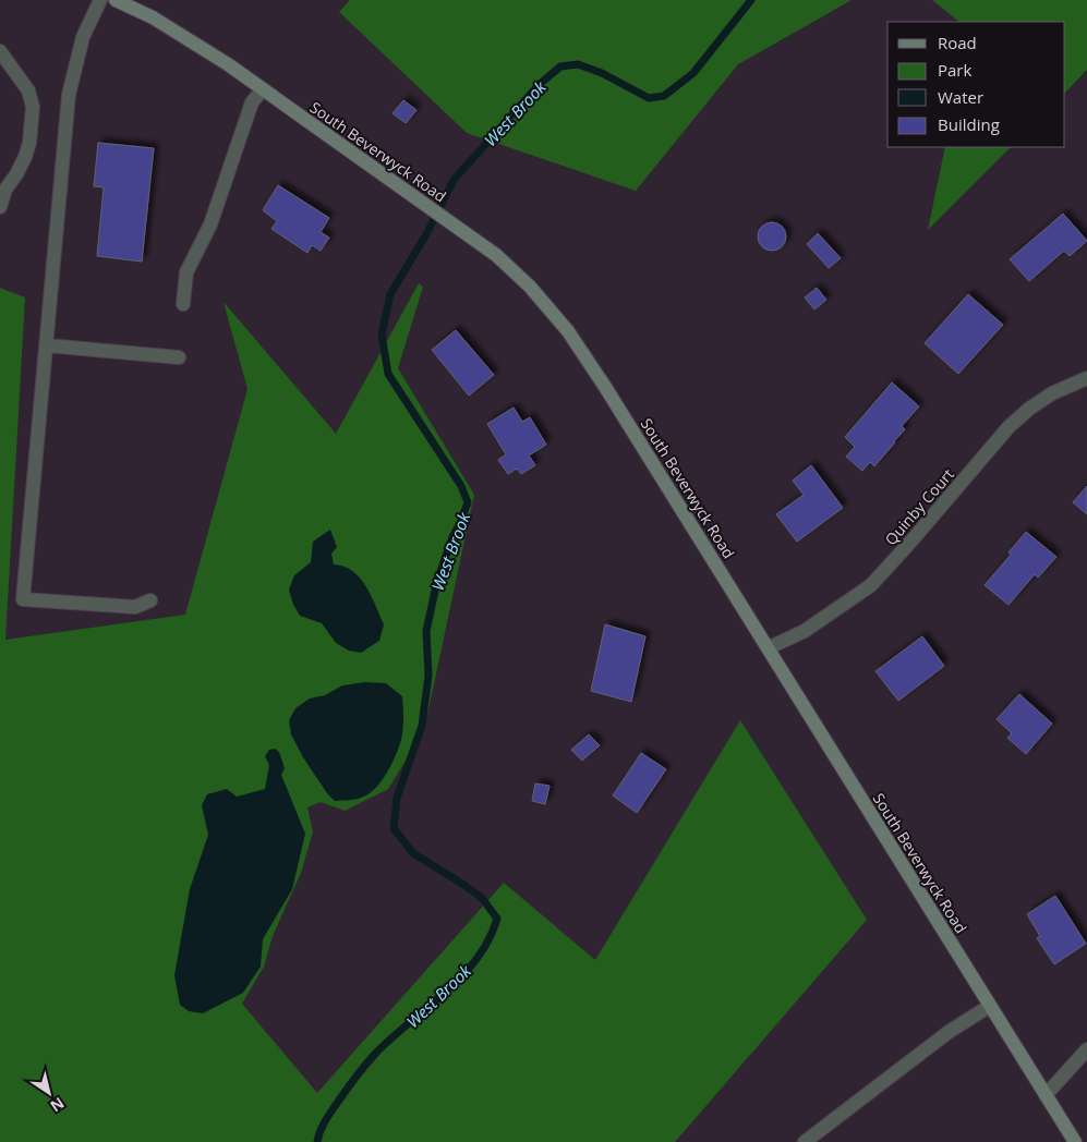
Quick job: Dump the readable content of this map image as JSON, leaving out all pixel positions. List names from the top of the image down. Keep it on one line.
{"streets":{"main road":["South Beverwyck Road"],"street":["Quinby Court"]},"crossings":[["South Beverwyck Road","Quinby Court"]],"water":["West Brook"],"legend":["Road","Park","Water","Building"],"north":"bottom right"}
